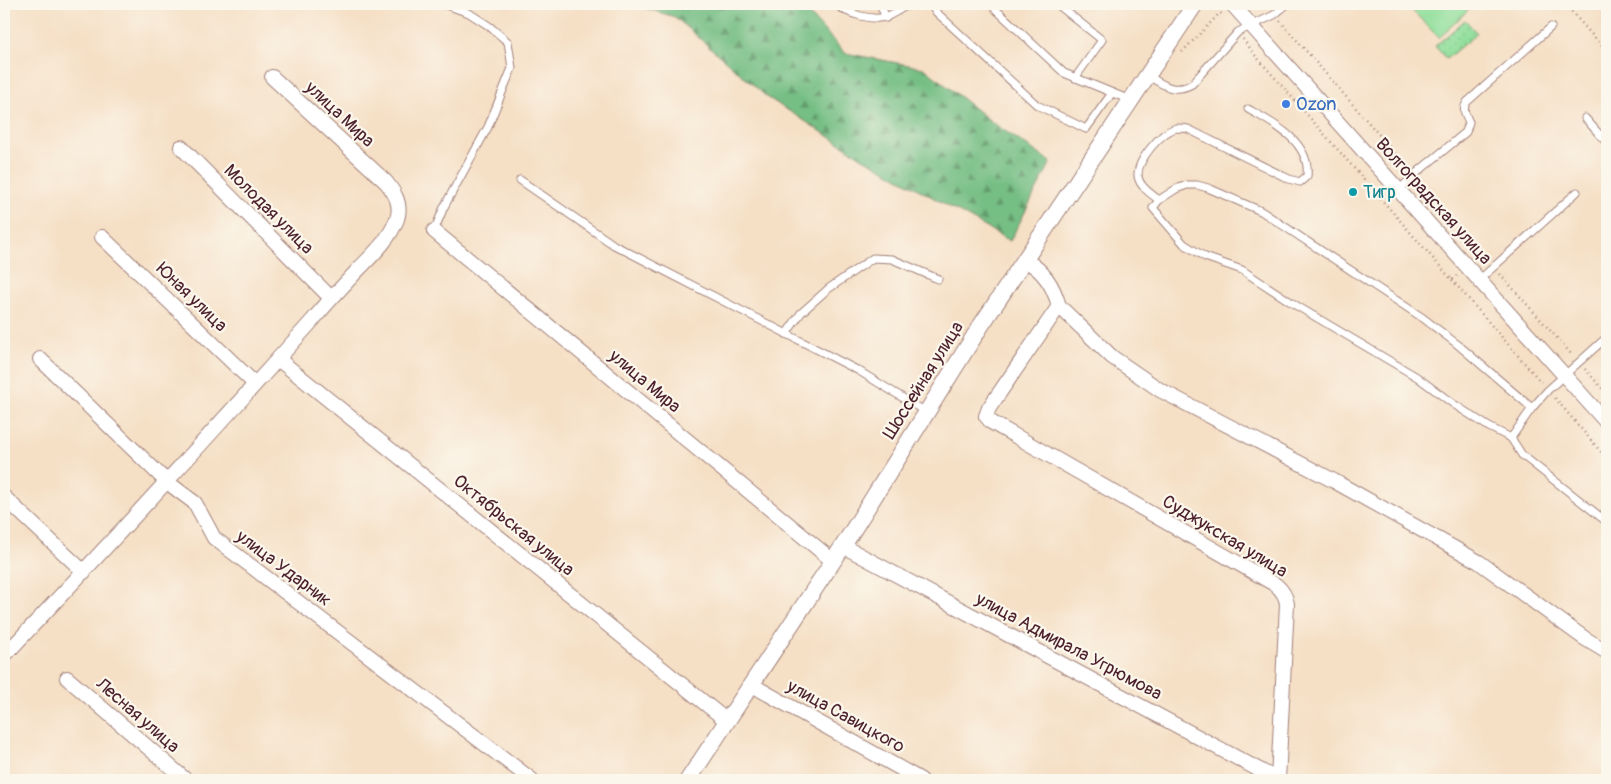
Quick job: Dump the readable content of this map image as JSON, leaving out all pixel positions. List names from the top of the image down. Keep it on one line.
{"streets":{"street":["улица Мира","Волгоградская улица","Молодая улица","Юная улица","Шоссейная улица","Октябрьская улица","Суджукская улица","улица Ударник","улица Адмирала Угрюмова","Лесная улица","улица Савицкого"]},"crossings":[["улица Мира","Молодая улица"],["улица Мира","Шоссейная улица"],["Шоссейная улица","Октябрьская улица"],["Шоссейная улица","улица Адмирала Угрюмова"],["Шоссейная улица","улица Савицкого"],["Суджукская улица","улица Адмирала Угрюмова"]],"places":["Ozon","Тигр"]}
